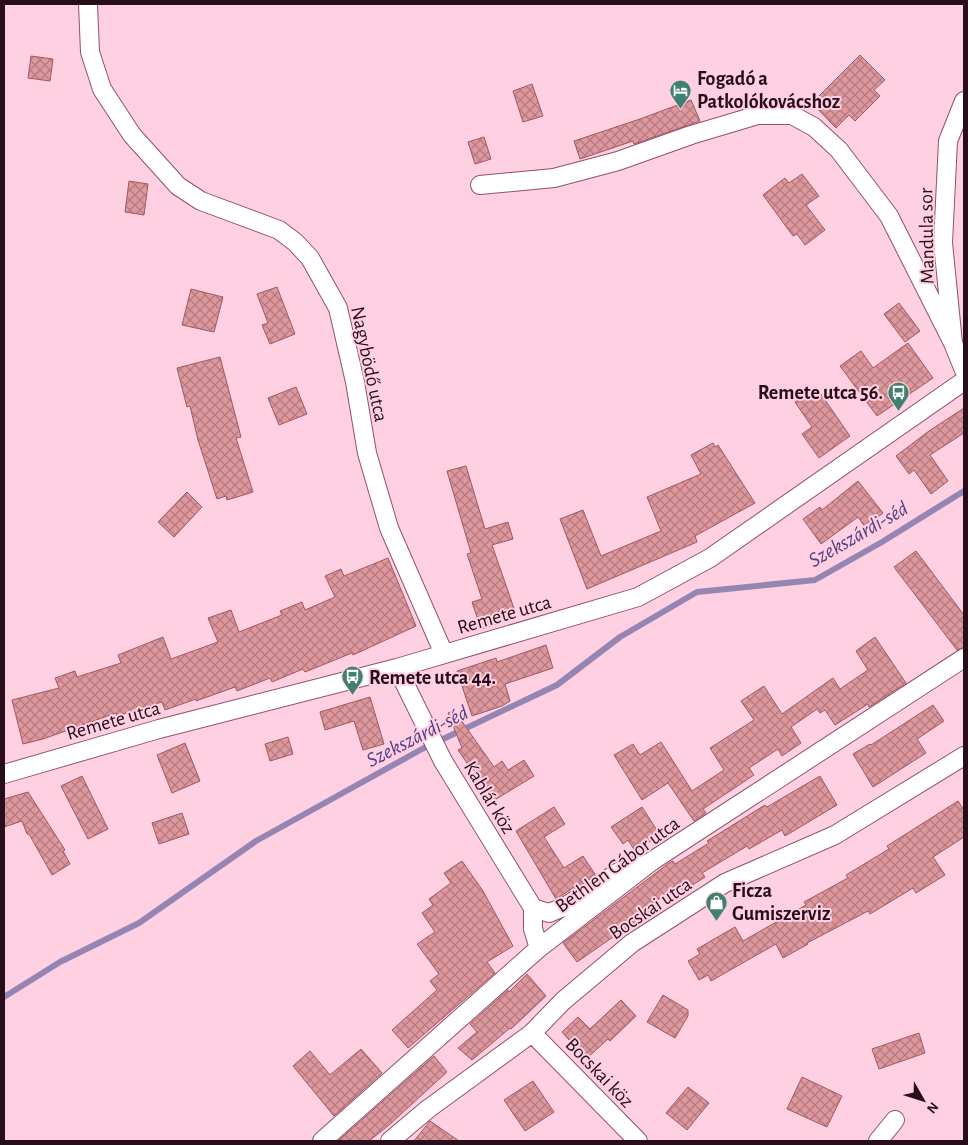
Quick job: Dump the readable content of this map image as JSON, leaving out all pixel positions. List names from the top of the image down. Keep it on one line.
{"streets":{"street":["Mandula sor","Nagybödő utca","Remete utca","Kablár köz","Bethlen Gábor utca","Bocskai utca","Bocskai köz"]},"crossings":[["Nagybödő utca","Remete utca"],["Remete utca","Kablár köz"],["Kablár köz","Bethlen Gábor utca"],["Bocskai utca","Bocskai köz"]],"water":["Szekszárdi-séd"],"places":{"hotel":["Fogadó a Patkolókovácshoz"],"bus stop":["Remete utca 56.","Remete utca 44."],"shop":["Ficza Gumiszerviz"]},"north":"bottom right"}
